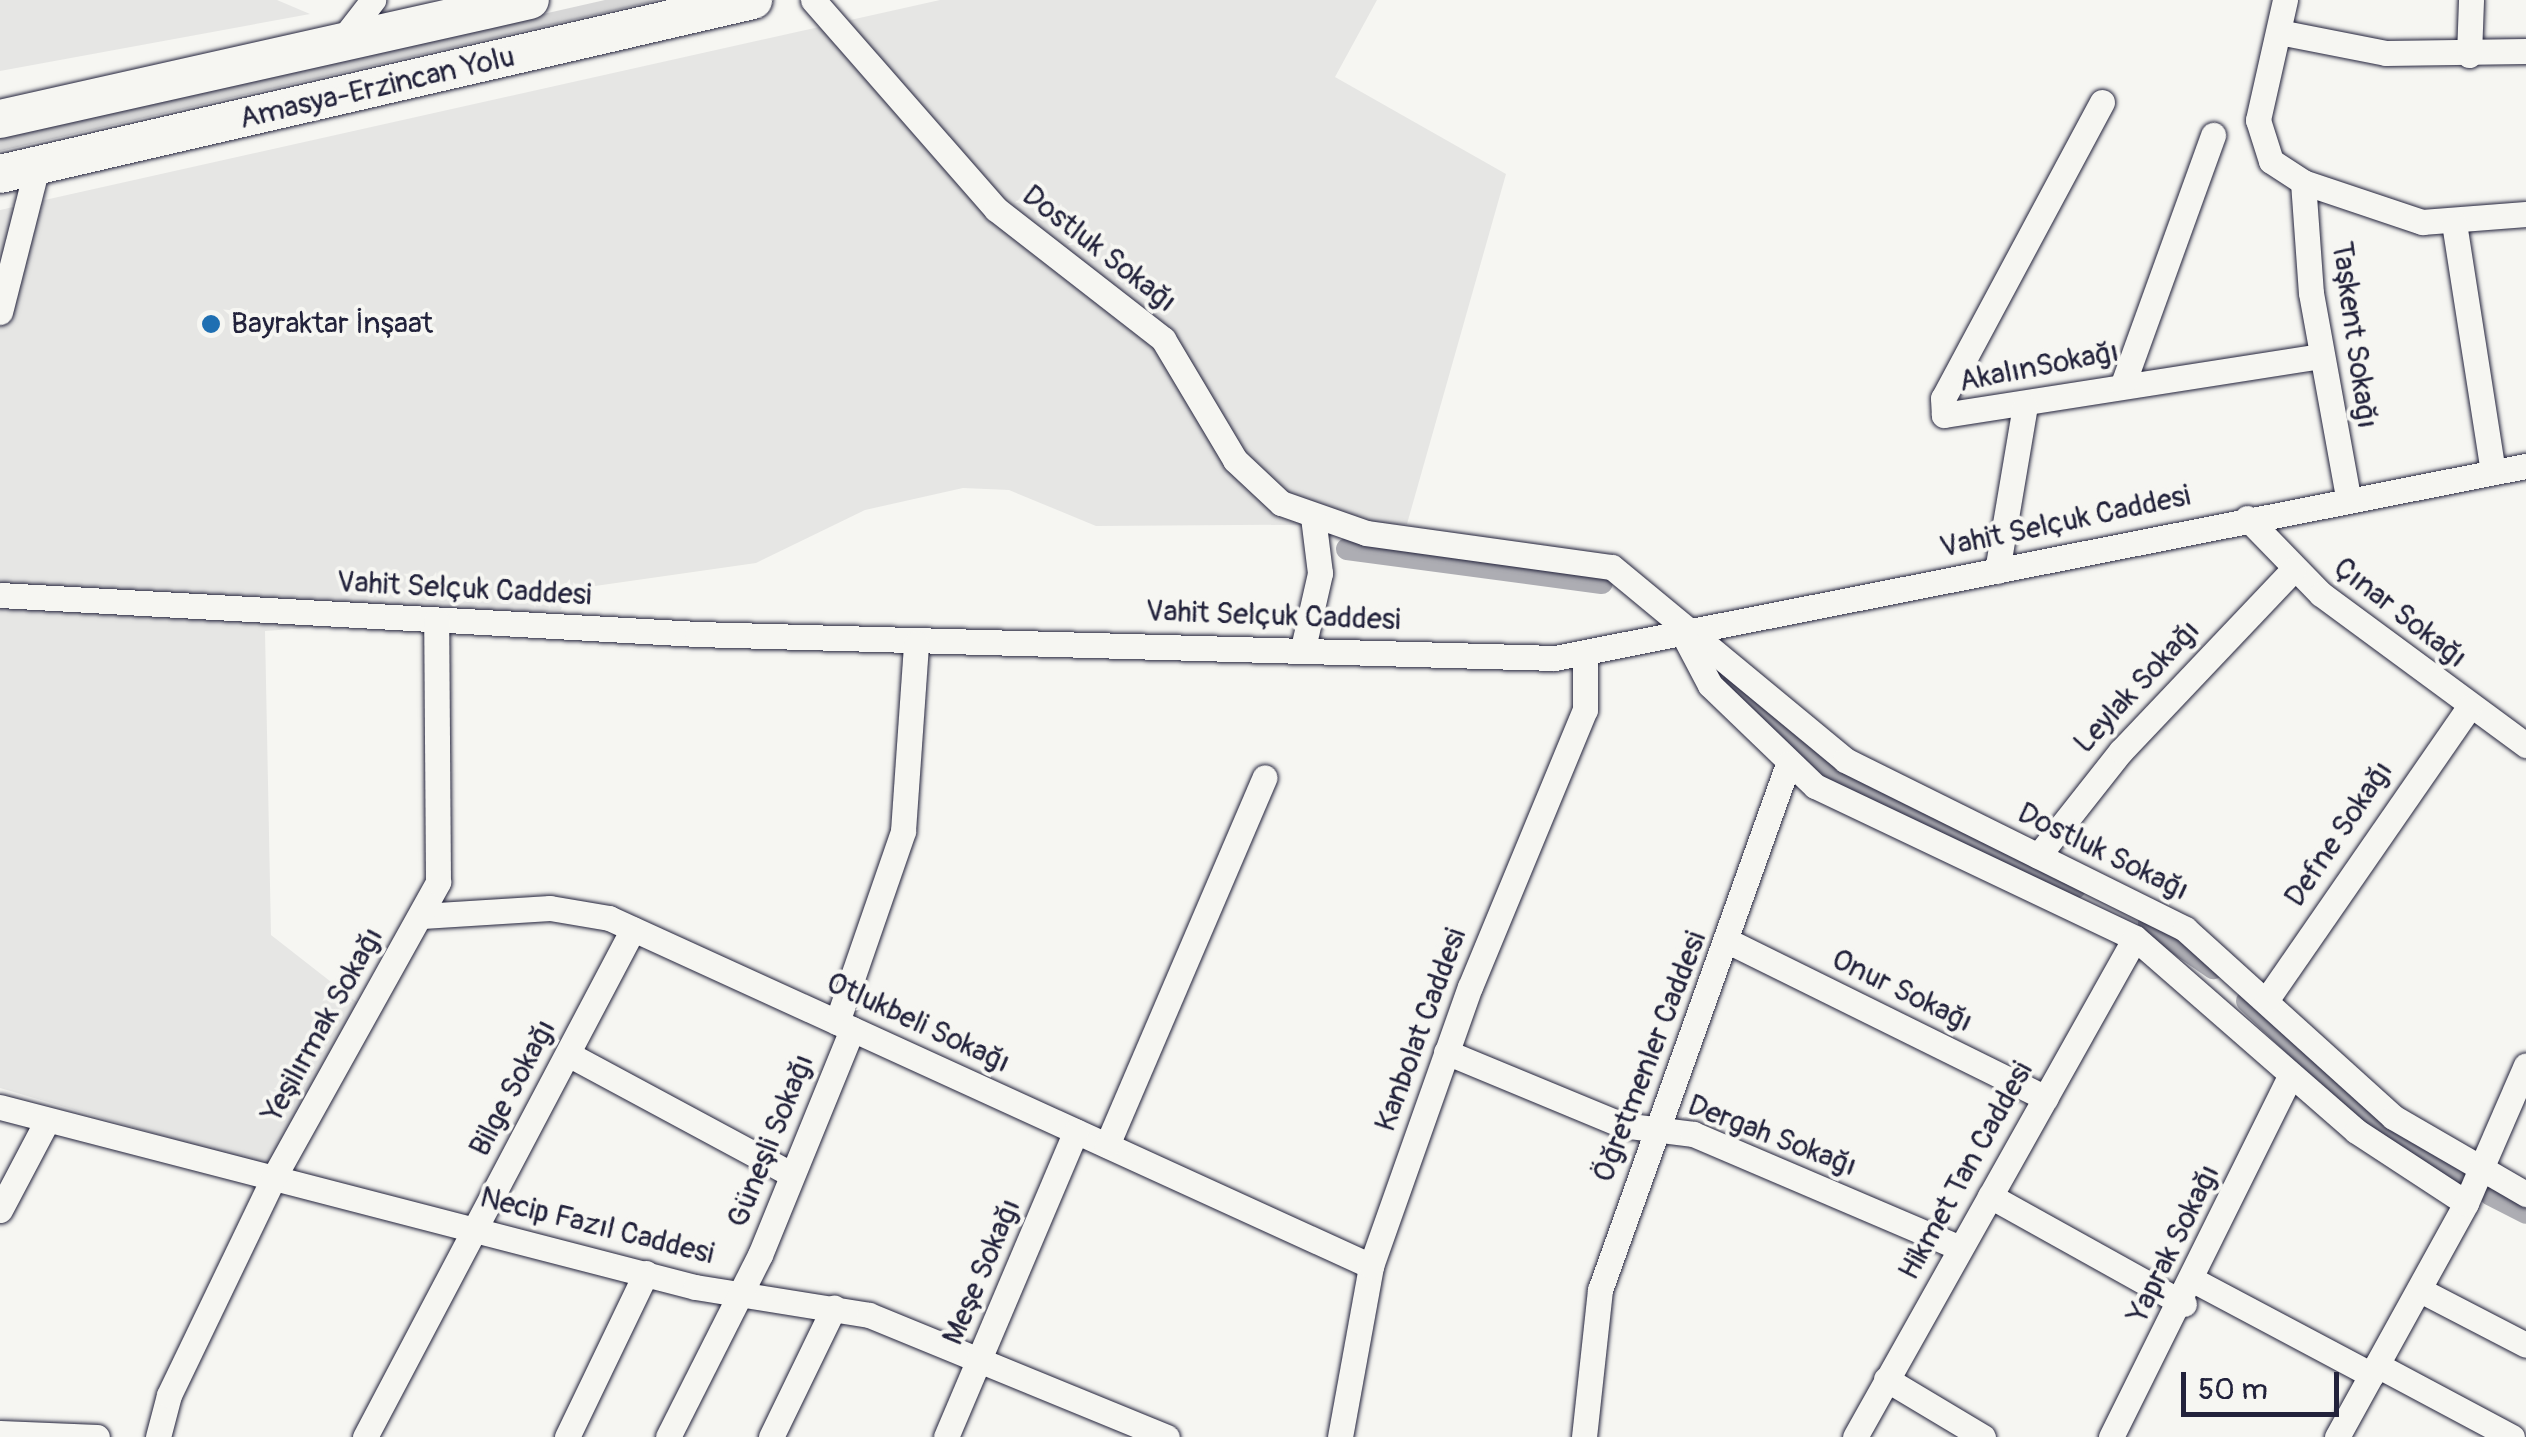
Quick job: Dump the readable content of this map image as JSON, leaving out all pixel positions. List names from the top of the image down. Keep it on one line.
{"streets":{"highway":["Amasya-Erzincan Yolu"],"street":["Dostluk Sokağı","Taşkent Sokağı","AkalınSokağı","Vahit Selçuk Caddesi","Çınar Sokağı","Leylak Sokağı","Defne Sokağı","Onur Sokağı","Otlukbeli Sokağı","Yeşilırmak Sokağı","Kanbolat Caddesi","Öğretmenler Caddesi","Bilge Sokağı","Dergah Sokağı","Güneşli Sokağı","Hikmet Tan Caddesi","Necip Fazıl Caddesi","Yaprak Sokağı","Meşe Sokağı"]},"crossings":[["Dostluk Sokağı","Vahit Selçuk Caddesi"],["Dostluk Sokağı","Leylak Sokağı"],["Dostluk Sokağı","Defne Sokağı"],["Dostluk Sokağı","Öğretmenler Caddesi"],["Dostluk Sokağı","Hikmet Tan Caddesi"],["Dostluk Sokağı","Yaprak Sokağı"],["Taşkent Sokağı","AkalınSokağı"],["Taşkent Sokağı","Vahit Selçuk Caddesi"],["Vahit Selçuk Caddesi","Çınar Sokağı"],["Vahit Selçuk Caddesi","Yeşilırmak Sokağı"],["Vahit Selçuk Caddesi","Kanbolat Caddesi"],["Vahit Selçuk Caddesi","Güneşli Sokağı"],["Çınar Sokağı","Leylak Sokağı"],["Çınar Sokağı","Defne Sokağı"],["Onur Sokağı","Öğretmenler Caddesi"],["Onur Sokağı","Hikmet Tan Caddesi"],["Otlukbeli Sokağı","Yeşilırmak Sokağı"],["Otlukbeli Sokağı","Kanbolat Caddesi"],["Otlukbeli Sokağı","Bilge Sokağı"],["Otlukbeli Sokağı","Güneşli Sokağı"],["Otlukbeli Sokağı","Meşe Sokağı"],["Yeşilırmak Sokağı","Necip Fazıl Caddesi"],["Kanbolat Caddesi","Dergah Sokağı"],["Öğretmenler Caddesi","Dergah Sokağı"],["Bilge Sokağı","Necip Fazıl Caddesi"],["Dergah Sokağı","Hikmet Tan Caddesi"],["Güneşli Sokağı","Necip Fazıl Caddesi"],["Necip Fazıl Caddesi","Meşe Sokağı"]],"places":["Bayraktar İnşaat"],"scale_bar":"50 m"}
